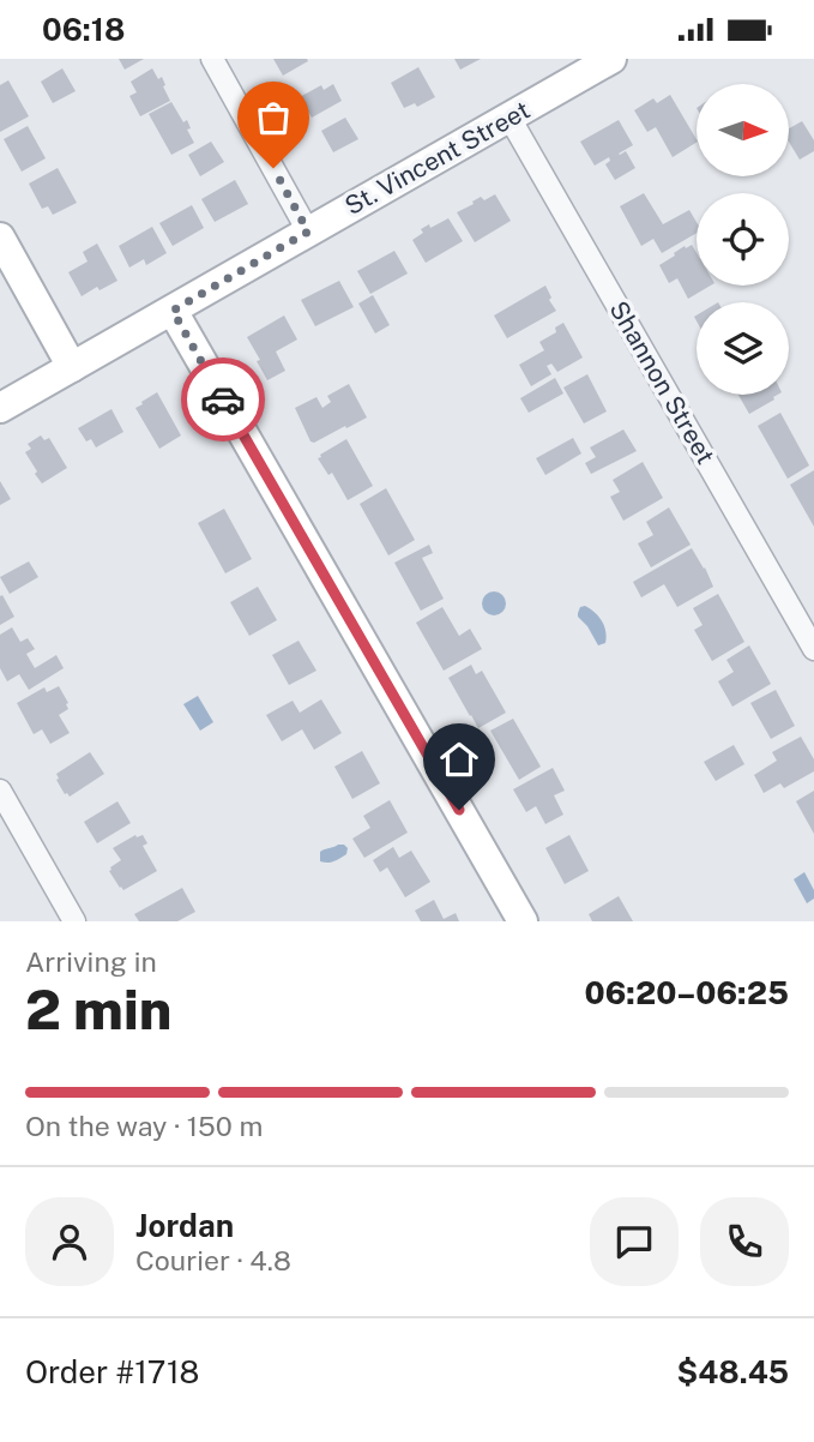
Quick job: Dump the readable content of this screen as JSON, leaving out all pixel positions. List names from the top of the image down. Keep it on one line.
{"streets":{"street":["St. Vincent Street","Shannon Street"]},"crossings":[["St. Vincent Street","Shannon Street"]],"north":"right","page":{"status":"06:18","heading":["2 min","Arriving in","06:20–06:25"],"panel":["Jordan","Courier · 4.8","Order #1718","$48.45"],"bar":"On the way · 150 m"}}
